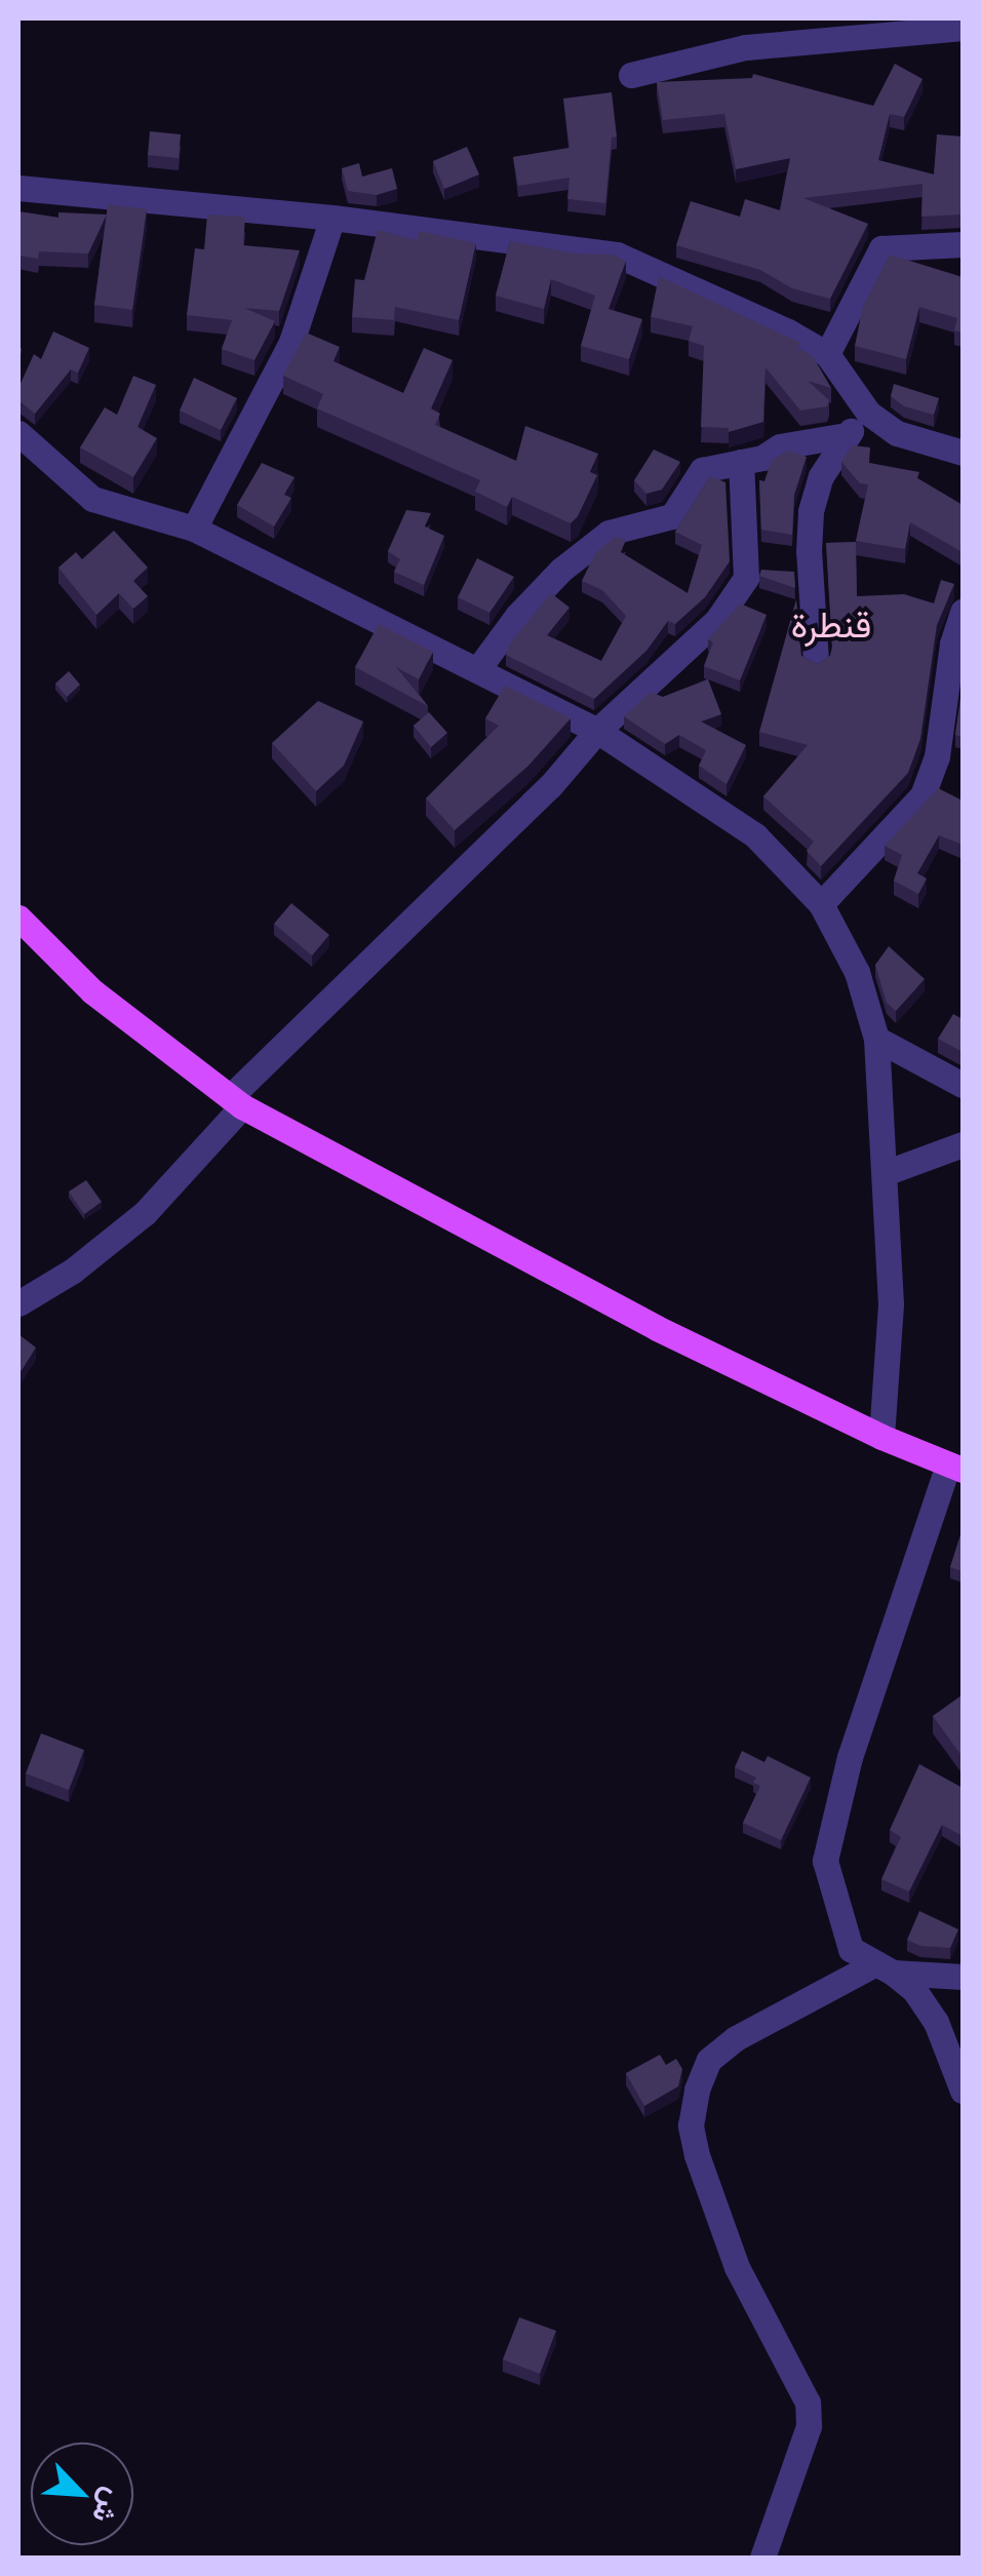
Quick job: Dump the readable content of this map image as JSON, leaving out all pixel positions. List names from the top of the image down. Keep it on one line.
{"districts":["قنطرة"],"north":"bottom right"}
